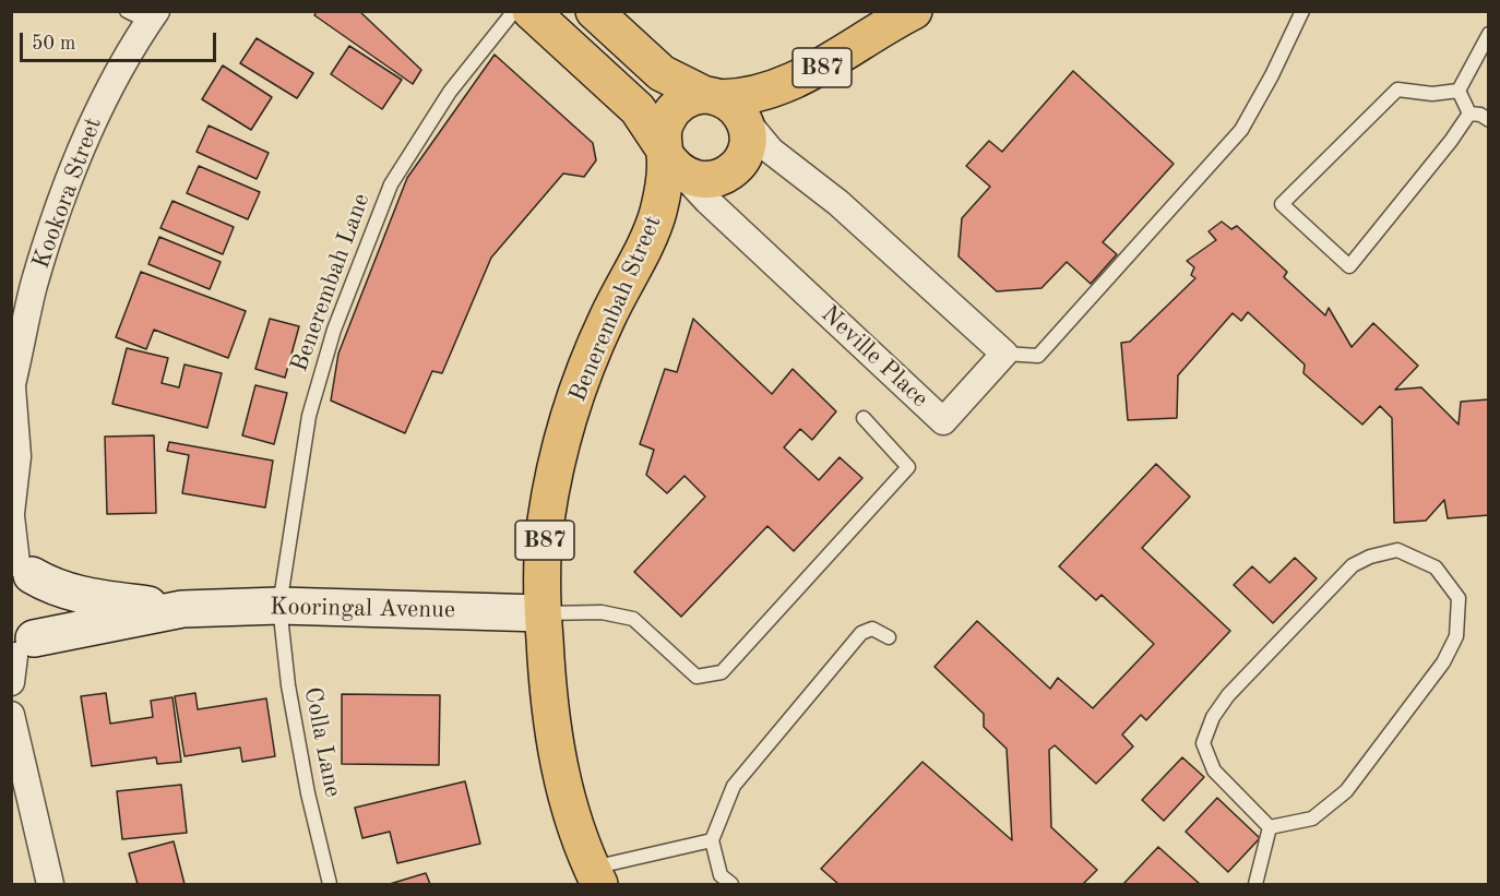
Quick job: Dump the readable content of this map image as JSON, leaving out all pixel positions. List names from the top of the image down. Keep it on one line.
{"streets":{"main road":["B87","Benerembah Street"],"street":["Kookora Street","Neville Place","Kooringal Avenue"],"lane":["Benerembah Lane","Colla Lane"]},"crossings":[["B87","Benerembah Street"],["B87","Neville Place"],["Kookora Street","Kooringal Avenue"],["Benerembah Lane","Kooringal Avenue"],["Benerembah Lane","Colla Lane"],["Benerembah Street","Neville Place"],["Benerembah Street","Kooringal Avenue"],["Kooringal Avenue","Colla Lane"]],"scale_bar":"50 m"}
